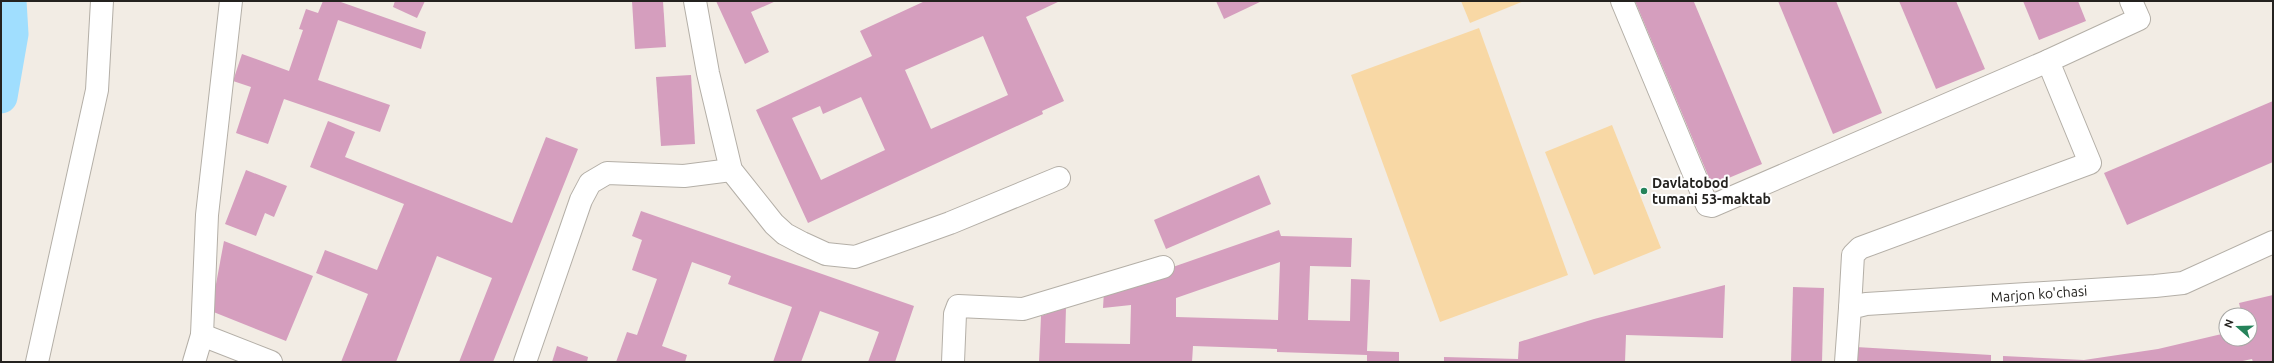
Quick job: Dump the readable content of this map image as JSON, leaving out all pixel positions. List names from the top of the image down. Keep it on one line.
{"streets":{"street":["Marjon ko'chasi"]},"places":["Davlatobod tumani 53-maktab"],"north":"left"}
